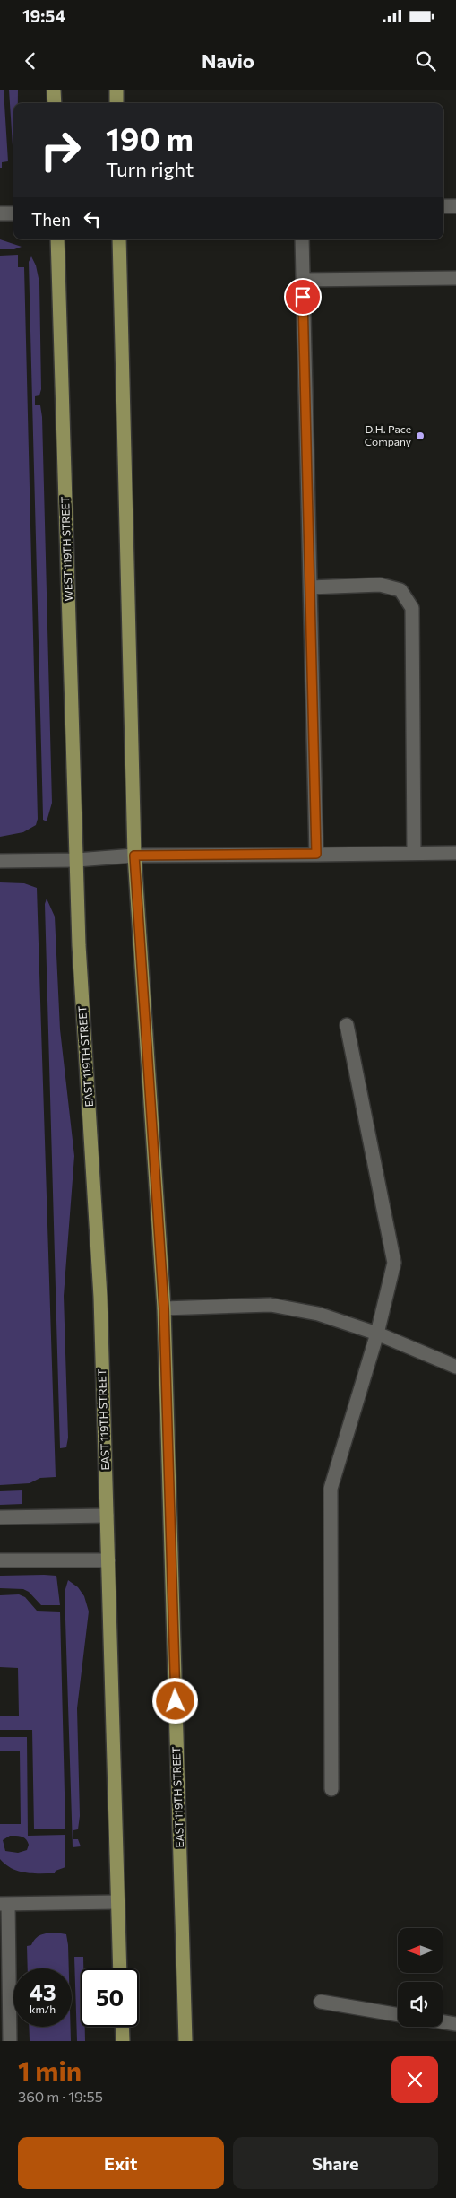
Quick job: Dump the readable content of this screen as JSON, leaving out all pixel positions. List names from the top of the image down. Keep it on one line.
{"streets":{"main road":["WEST 119TH STREET","EAST 119TH STREET"]},"crossings":[["WEST 119TH STREET","EAST 119TH STREET"]],"places":["D.H. Pace Company"],"north":"left","page":{"status":"19:54","header":"Navio","turn":["190 m","Turn right"],"then":"Then","speed":"43 km/h","limit":"50","heading":["1 min","360 m · 19:55"],"buttons":["Exit","Share"]}}
